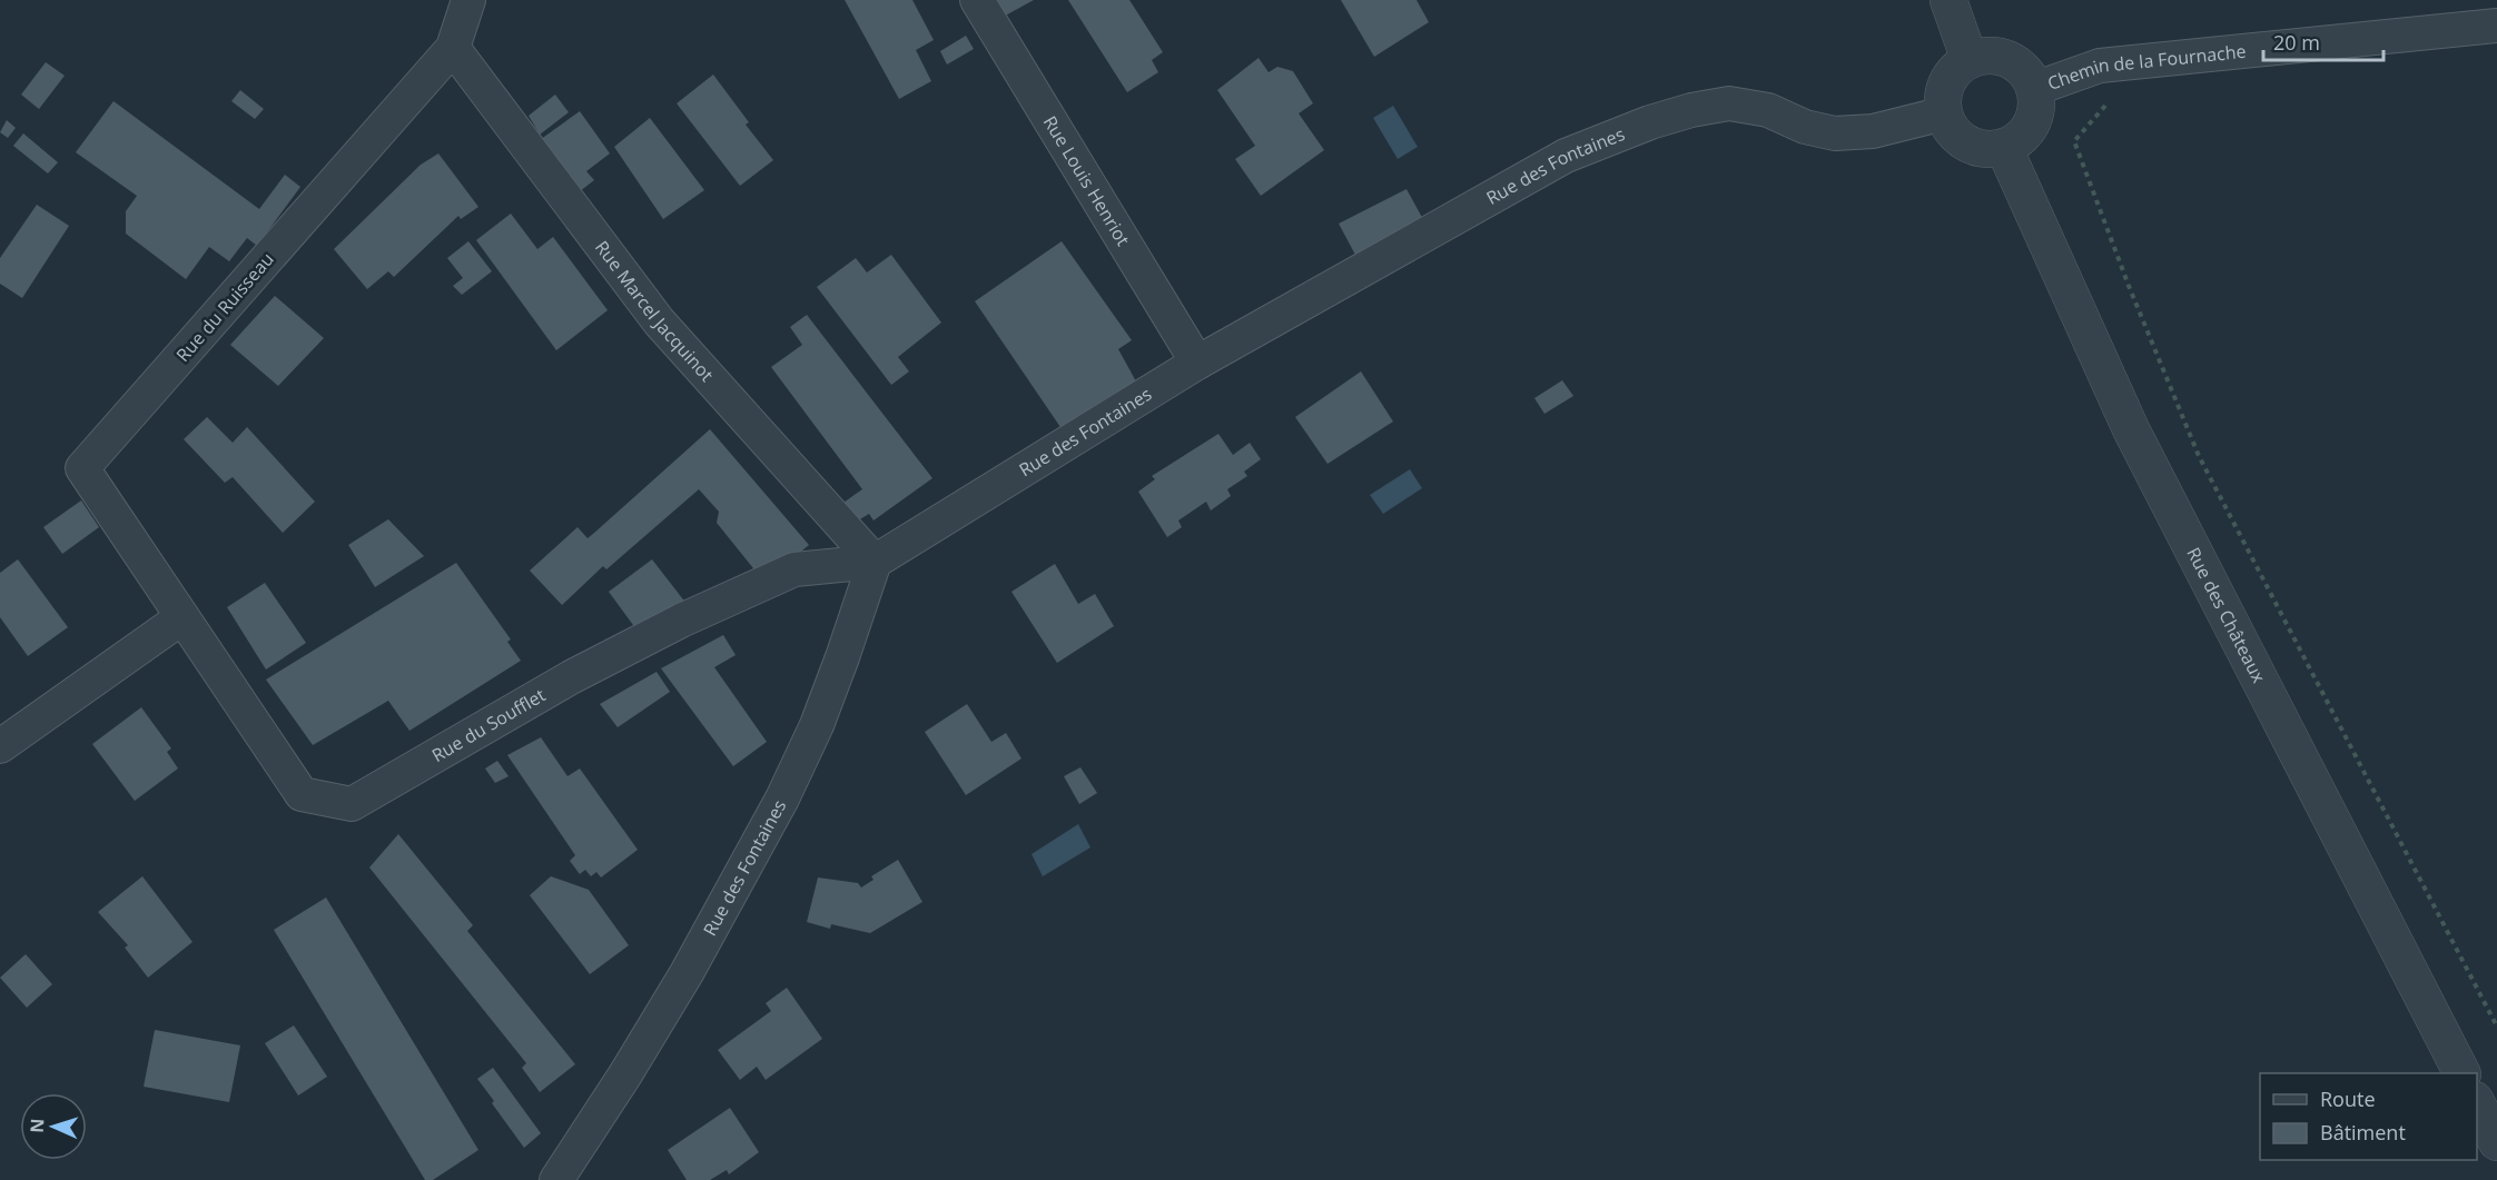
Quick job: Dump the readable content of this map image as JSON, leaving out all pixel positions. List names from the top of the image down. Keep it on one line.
{"streets":{"street":["Chemin de la Fournache","Rue des Fontaines","Rue Louis Henriot","Rue du Ruisseau","Rue Marcel Jacquinot","Rue des Châteaux","Rue du Soufflet"]},"crossings":[["Chemin de la Fournache","Rue des Fontaines"],["Chemin de la Fournache","Rue des Châteaux"],["Rue des Fontaines","Rue Louis Henriot"],["Rue des Fontaines","Rue Marcel Jacquinot"],["Rue des Fontaines","Rue des Châteaux"],["Rue des Fontaines","Rue du Soufflet"],["Rue du Ruisseau","Rue Marcel Jacquinot"],["Rue du Ruisseau","Rue du Soufflet"],["Rue Marcel Jacquinot","Rue du Soufflet"]],"legend":["Route","Bâtiment"],"scale_bar":"20 m","north":"left"}
